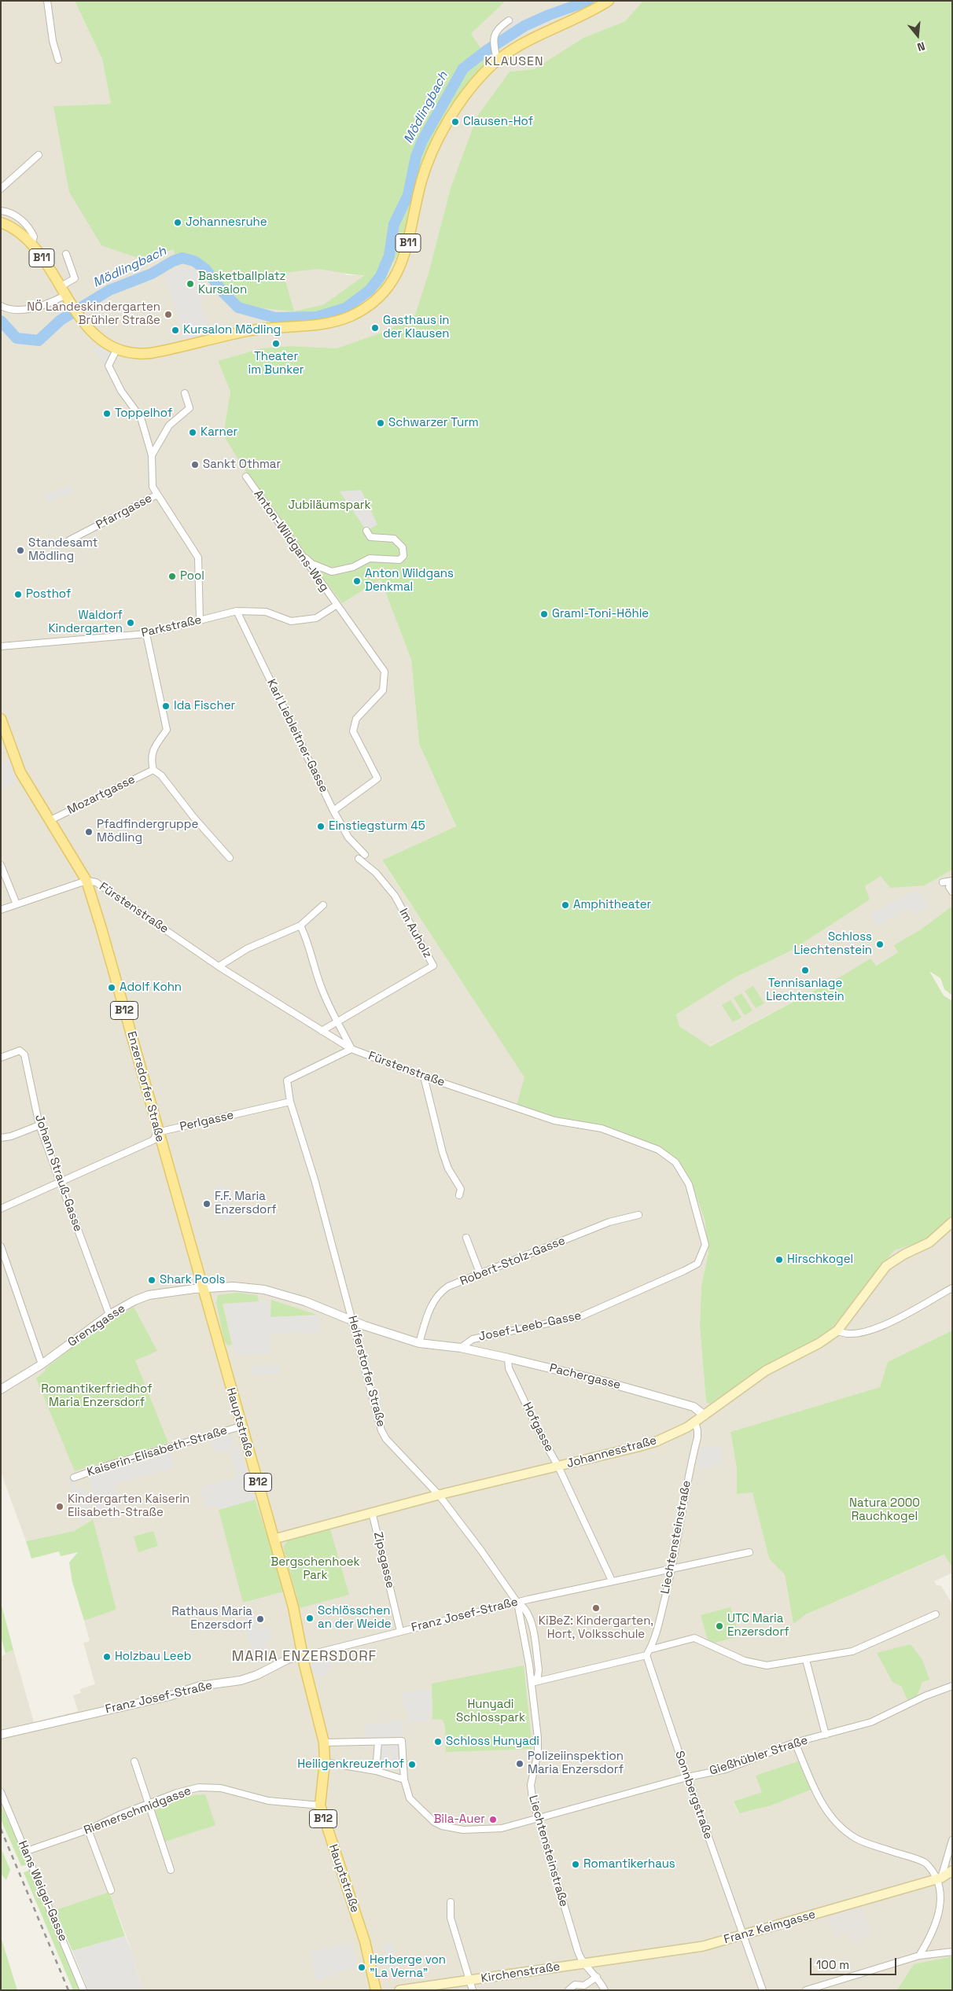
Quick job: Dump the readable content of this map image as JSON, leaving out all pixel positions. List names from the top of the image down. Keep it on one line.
{"streets":{"main road":["B11","B12","Enzersdorfer Straße","Hauptstraße","Johannesstraße","Franz Keimgasse","Kirchenstraße"],"street":["Pfarrgasse","Anton-Wildgans-Weg","Parkstraße","Karl Liebleitner-Gasse","Mozartgasse","Fürstenstraße","Im Auholz","Perlgasse","Johann Strauß-Gasse","Robert-Stolz-Gasse","Grenzgasse","Josef-Leeb-Gasse","Helferstorfer Straße","Pachergasse","Hofgasse","Kaiserin-Elisabeth-Straße","Liechtensteinstraße","Zipsgasse","Franz Josef-Straße","Gießhübler Straße","Sonnbergstraße","Riemerschmidgasse","Hans Weigel-Gasse"]},"crossings":[["Anton-Wildgans-Weg","Parkstraße"],["Anton-Wildgans-Weg","Karl Liebleitner-Gasse"],["Parkstraße","Karl Liebleitner-Gasse"],["Mozartgasse","Enzersdorfer Straße"],["Fürstenstraße","Im Auholz"],["Fürstenstraße","Enzersdorfer Straße"],["Fürstenstraße","Josef-Leeb-Gasse"],["Enzersdorfer Straße","Perlgasse"],["Enzersdorfer Straße","Grenzgasse"],["Enzersdorfer Straße","Hauptstraße"],["Perlgasse","Johann Strauß-Gasse"],["Perlgasse","Helferstorfer Straße"],["Johann Strauß-Gasse","Grenzgasse"],["Grenzgasse","Hauptstraße"],["Josef-Leeb-Gasse","Pachergasse"],["Helferstorfer Straße","Johannesstraße"],["Helferstorfer Straße","Liechtensteinstraße"],["Helferstorfer Straße","Franz Josef-Straße"],["Pachergasse","Hofgasse"],["Pachergasse","Johannesstraße"],["Hauptstraße","Kaiserin-Elisabeth-Straße"],["Hauptstraße","Johannesstraße"],["Hauptstraße","Franz Josef-Straße"],["Hauptstraße","Riemerschmidgasse"],["Hofgasse","Johannesstraße"],["Hofgasse","Franz Josef-Straße"],["Johannesstraße","Liechtensteinstraße"],["Johannesstraße","Zipsgasse"],["Liechtensteinstraße","Franz Josef-Straße"],["Liechtensteinstraße","Gießhübler Straße"],["Liechtensteinstraße","Sonnbergstraße"],["Liechtensteinstraße","Franz Keimgasse"],["Liechtensteinstraße","Kirchenstraße"],["Zipsgasse","Franz Josef-Straße"],["Gießhübler Straße","Sonnbergstraße"],["Sonnbergstraße","Franz Keimgasse"],["Riemerschmidgasse","Hans Weigel-Gasse"],["Franz Keimgasse","Kirchenstraße"]],"districts":["KLAUSEN","MARIA ENZERSDORF"],"water":["Mödlingbach"],"parks":["Jubiläumspark","Romantikerfriedhof Maria Enzersdorf","Natura 2000 Rauchkogel","Bergschenhoek Park","Hunyadi Schlosspark"],"places":["Clausen-Hof","Johannesruhe","Basketballplatz Kursalon","NÖ Landeskindergarten Brühler Straße","Gasthaus in der Klausen","Kursalon Mödling","Theater im Bunker","Toppelhof","Schwarzer Turm","Karner","Sankt Othmar","Standesamt Mödling","Pool","Anton Wildgans Denkmal","Posthof","Graml-Toni-Höhle","Waldorf Kindergarten","Ida Fischer","Einstiegsturm 45","Pfadfindergruppe Mödling","Amphitheater","Schloss Liechtenstein","Tennisanlage Liechtenstein","Adolf Kohn","F.F. Maria Enzersdorf","Hirschkogel","Shark Pools","Kindergarten Kaiserin Elisabeth-Straße","KiBeZ: Kindergarten, Hort, Volksschule","Schlösschen an der Weide","Rathaus Maria Enzersdorf","UTC Maria Enzersdorf","Holzbau Leeb","Schloss Hunyadi","Polizeiinspektion Maria Enzersdorf","Heiligenkreuzerhof","Bila-Auer","Romantikerhaus","Herberge von \"La Verna\""],"scale_bar":"100 m","north":"bottom"}
